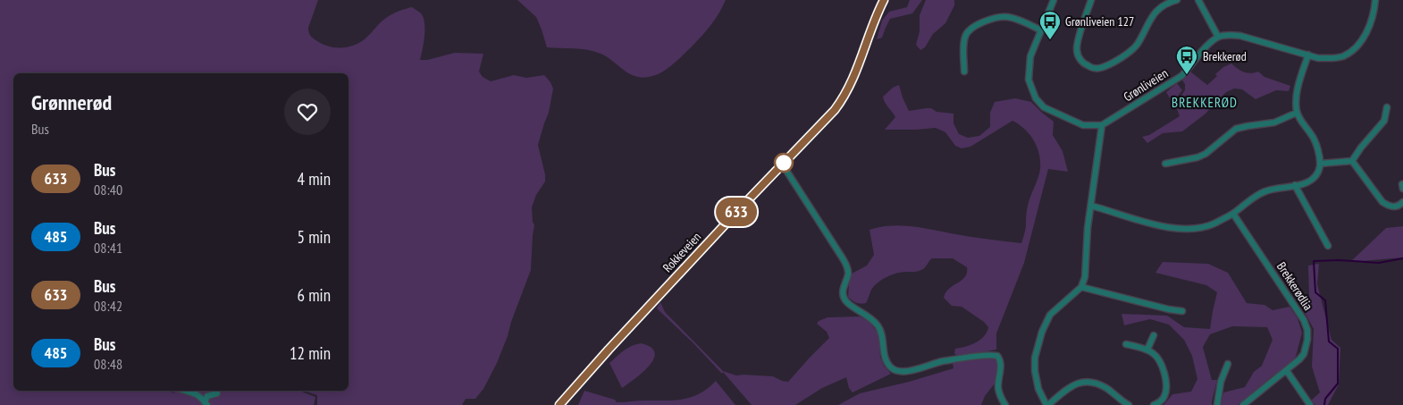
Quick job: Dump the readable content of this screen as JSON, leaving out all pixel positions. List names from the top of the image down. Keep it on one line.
{"streets":{"main road":["Rokkeveien"],"street":["Grønliveien","Brekkerødlia"]},"districts":["BREKKERØD"],"places":{"bus stop":["Grønliveien 127","Brekkerød"]},"lines":["bus line 633"],"page":{"on_map":"633","heading":["Grønnerød","Bus"],"list":[{"mark":"633","name":"Bus","note":"08:40","value":"4 min"},{"mark":"485","name":"Bus","note":"08:41","value":"5 min"},{"mark":"633","name":"Bus","note":"08:42","value":"6 min"},{"mark":"485","name":"Bus","note":"08:48","value":"12 min"}]}}
